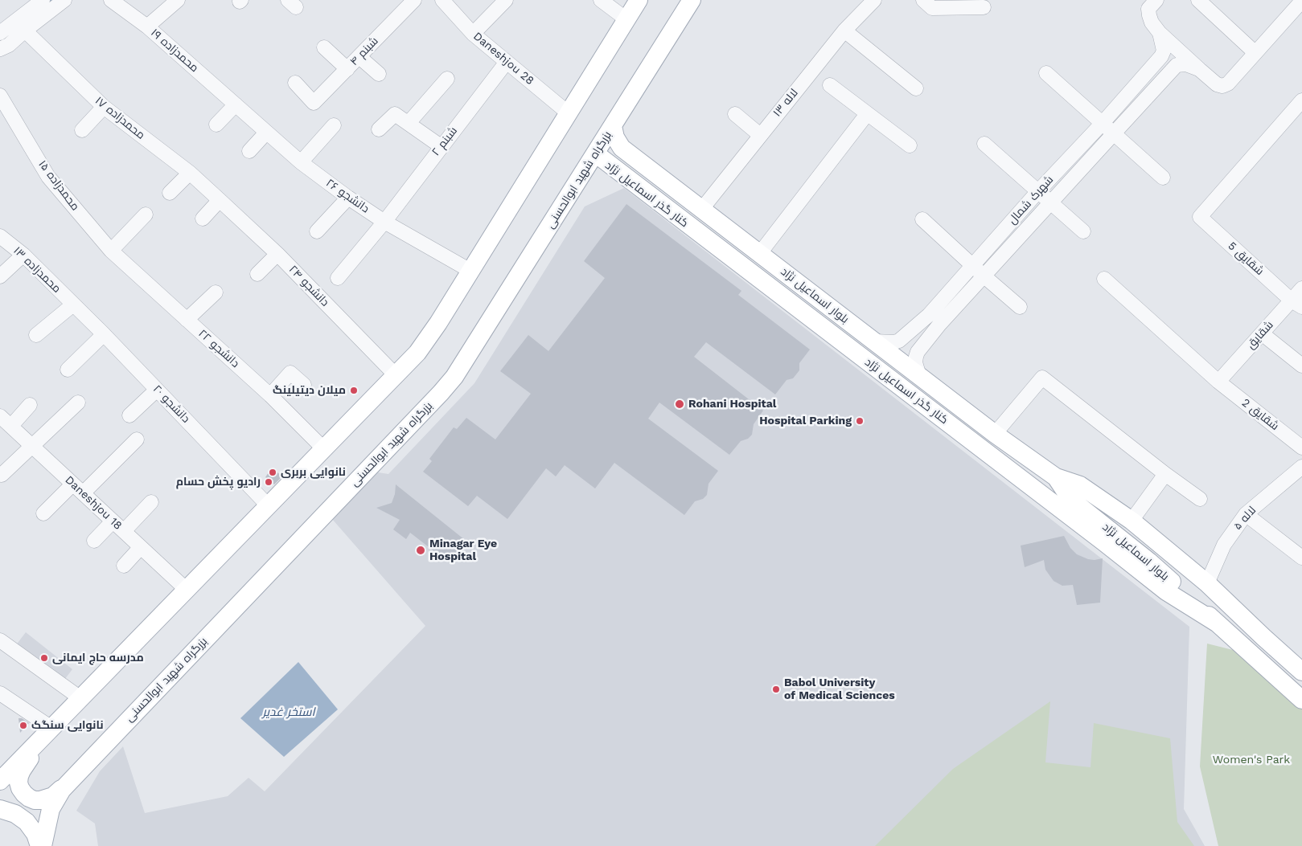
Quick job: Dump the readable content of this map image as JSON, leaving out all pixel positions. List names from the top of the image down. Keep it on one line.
{"streets":{"main road":["بزرگراه شهید ابوالحسنی","کنار گذر اسماعیل نژاد","بلوار اسماعیل نژاد"],"street":["محمدزاده ۱۹","شبنم ۴","Daneshjou 28","لاله ۱۳","محمدزاده ۱۷","شبنم ۲","محمدزاده ۱۵","دانشجو ۲۶","شهرک شمال","شقايق 5","محمدزاده ۱۳","دانشجو ۲۴","شقايق","دانشجو ۲۲","دانشجو ۲۰","شقايق 2","Daneshjou 18","لاله ۵"]},"crossings":[["محمدزاده ۱۹","دانشجو ۲۶"],["Daneshjou 28","شبنم ۲"],["لاله ۱۳","بلوار اسماعیل نژاد"],["محمدزاده ۱۷","دانشجو ۲۴"],["شبنم ۲","دانشجو ۲۶"],["محمدزاده ۱۵","دانشجو ۲۲"],["کنار گذر اسماعیل نژاد","بلوار اسماعیل نژاد"],["شهرک شمال","بلوار اسماعیل نژاد"],["شقايق 5","شقايق"],["محمدزاده ۱۳","دانشجو ۲۰"],["بلوار اسماعیل نژاد","لاله ۵"],["شقايق","شقايق 2"]],"water":["استخر غدیر"],"parks":["Women's Park"],"places":["میلان دیتیلینگ","Rohani Hospital","Hospital Parking","نانوایی بربری","رادیو پخش حسام","Minagar Eye Hospital","مدرسه حاج ایمانی","Babol University of Medical Sciences","نانوایی سنگک"]}
